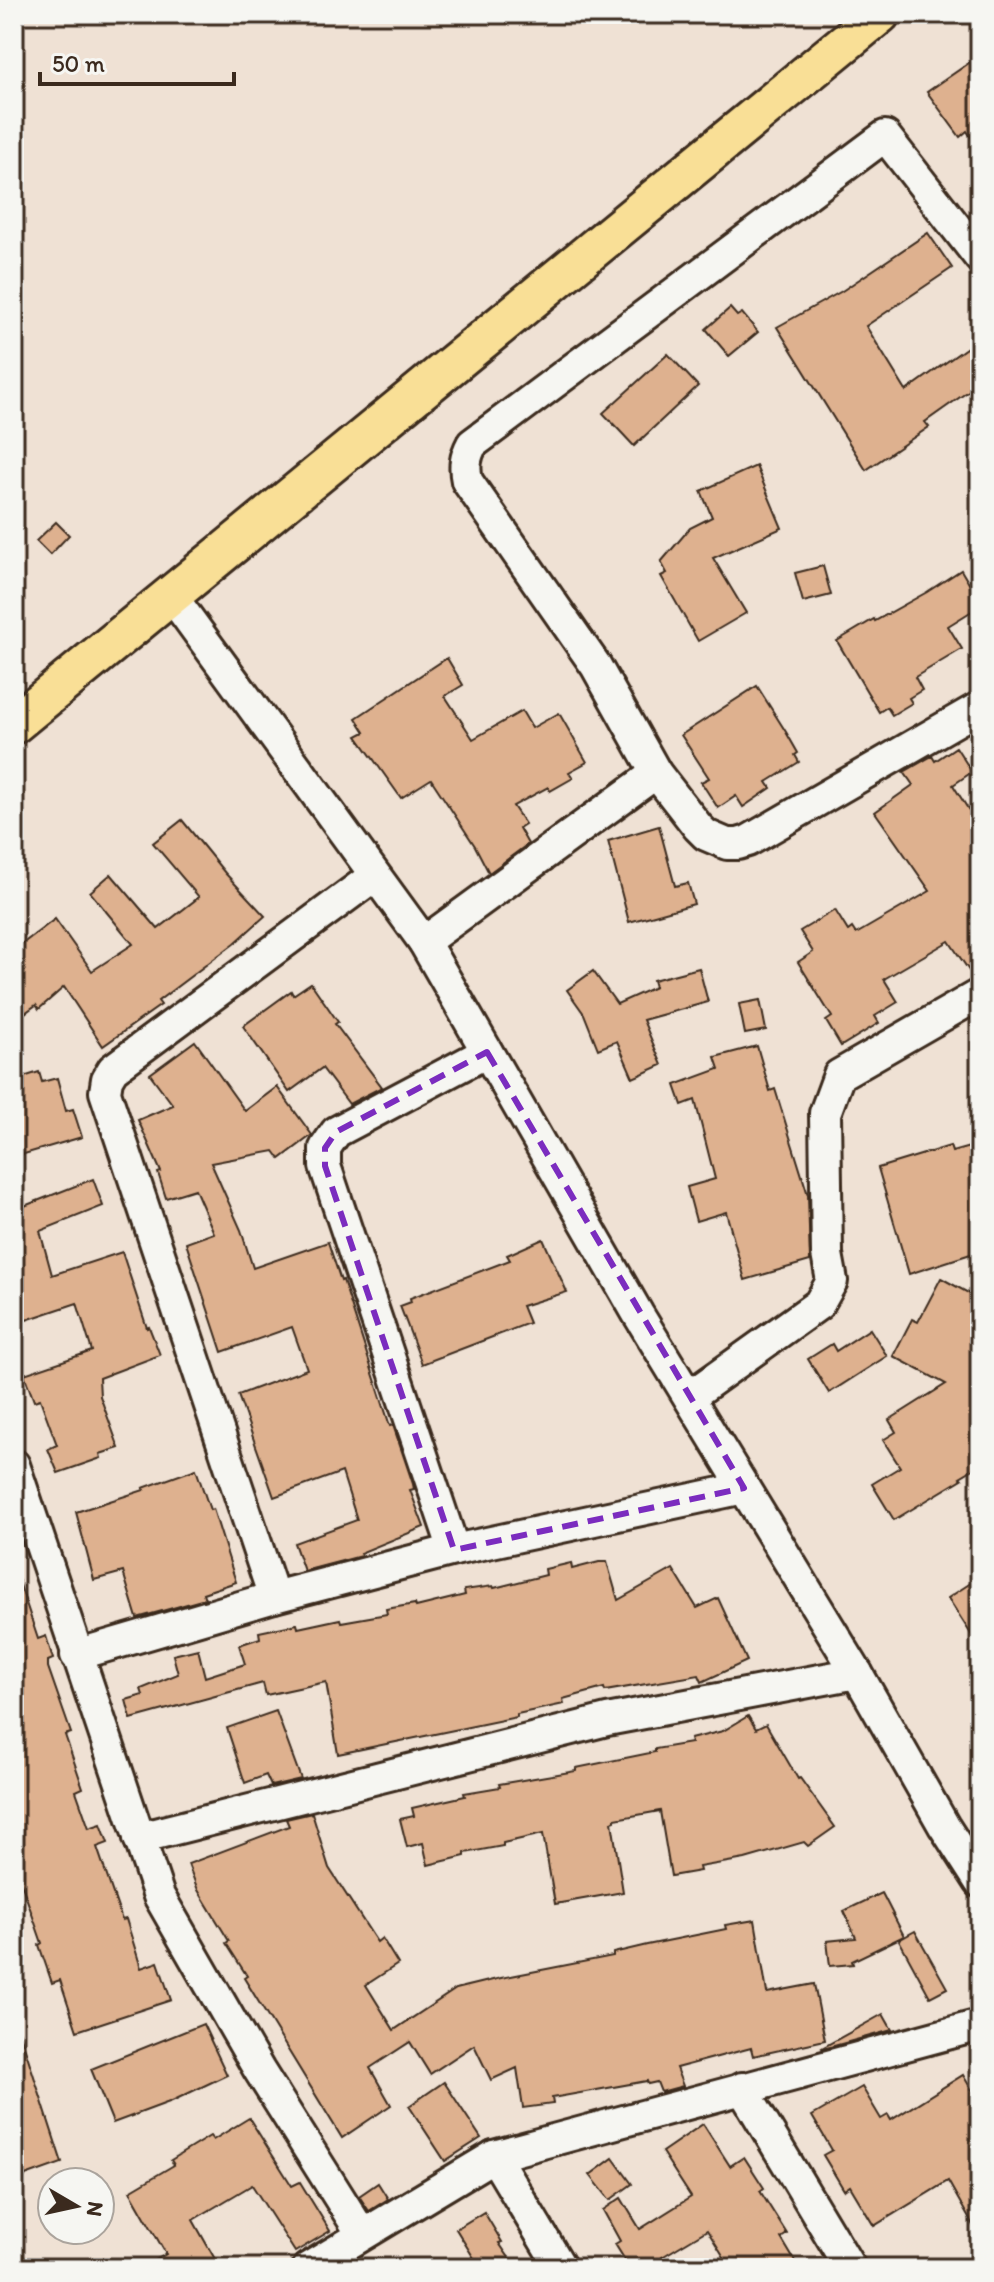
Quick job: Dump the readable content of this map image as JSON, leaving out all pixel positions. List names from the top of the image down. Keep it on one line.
{"scale_bar":"50 m","north":"right"}
